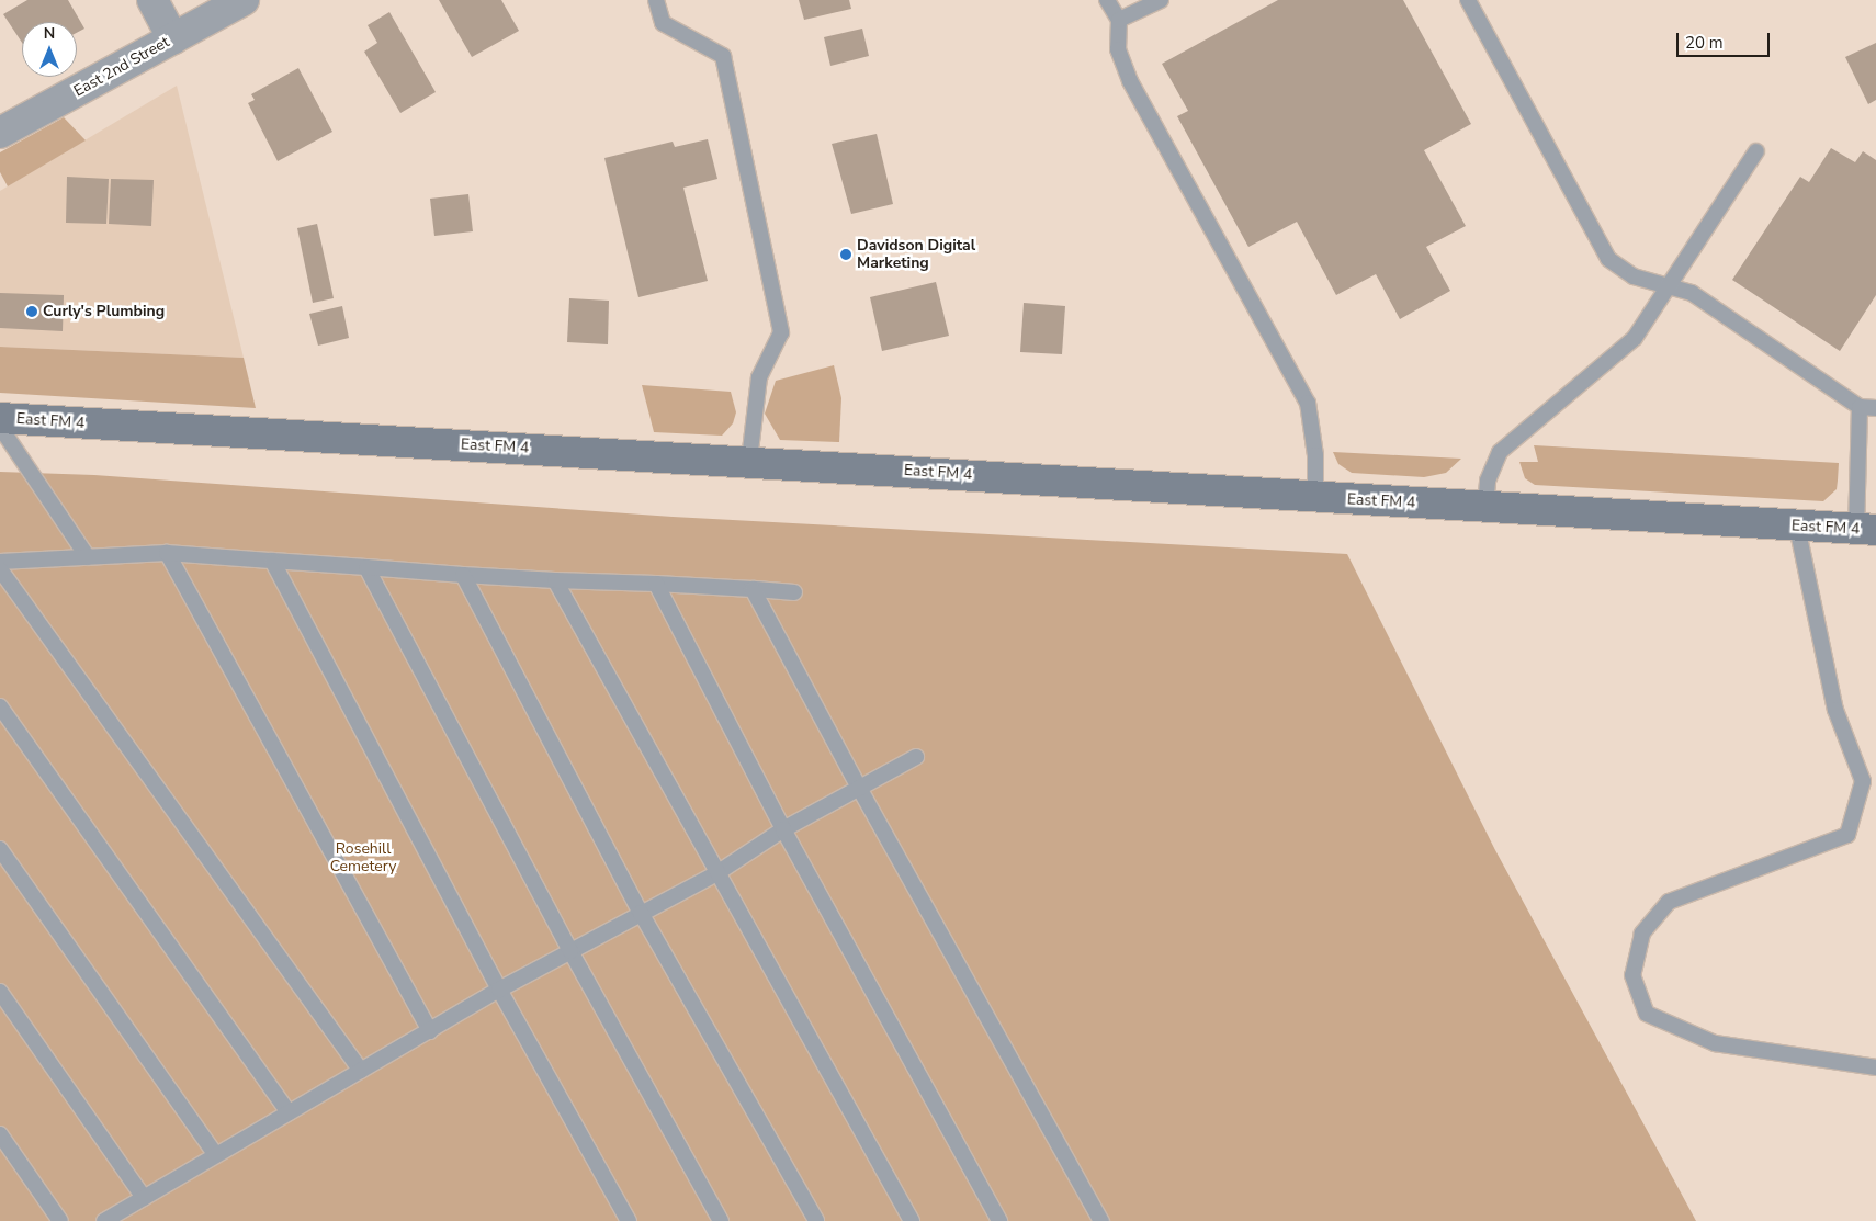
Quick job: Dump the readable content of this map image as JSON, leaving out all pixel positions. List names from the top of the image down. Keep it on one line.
{"streets":{"main road":["East FM 4"],"street":["East 2nd Street"]},"parks":["Rosehill Cemetery"],"places":["Davidson Digital Marketing","Curly's Plumbing"],"scale_bar":"20 m","north":"top"}
